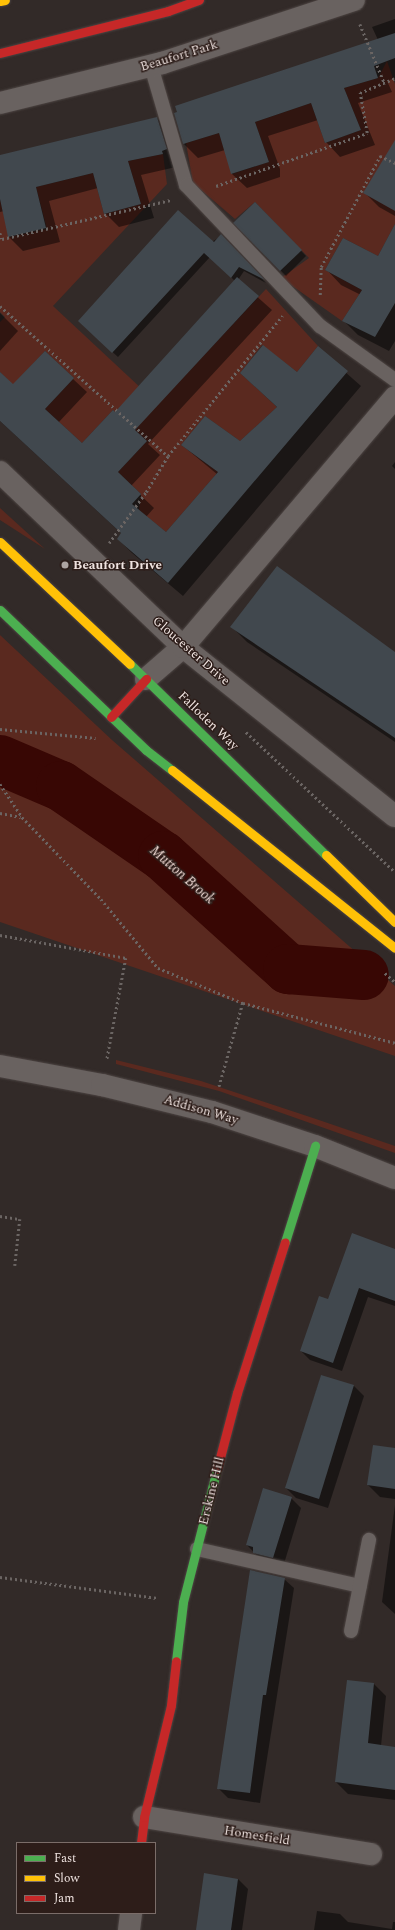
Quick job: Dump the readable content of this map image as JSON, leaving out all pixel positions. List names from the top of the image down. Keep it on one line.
{"streets":{"main road":["Falloden Way","Erskine Hill"],"street":["Beaufort Park","Gloucester Drive","Addison Way","Homesfield"]},"crossings":[["Addison Way","Erskine Hill"],["Erskine Hill","Homesfield"]],"water":["Mutton Brook"],"places":["Beaufort Drive"],"legend":["Fast","Slow","Jam"]}
